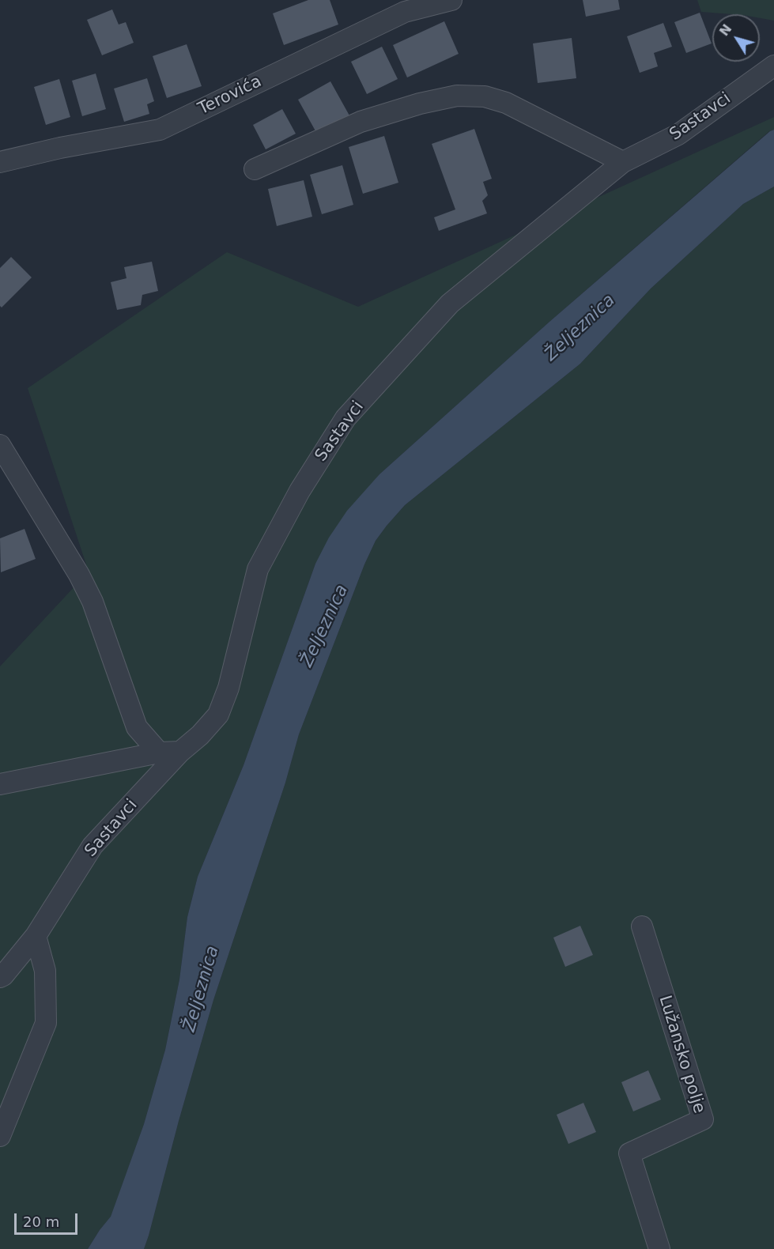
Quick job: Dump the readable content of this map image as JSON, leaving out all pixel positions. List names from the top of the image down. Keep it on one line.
{"streets":{"street":["Terovića","Sastavci","Lužansko polje"]},"water":["Željeznica"],"scale_bar":"20 m","north":"top left"}
